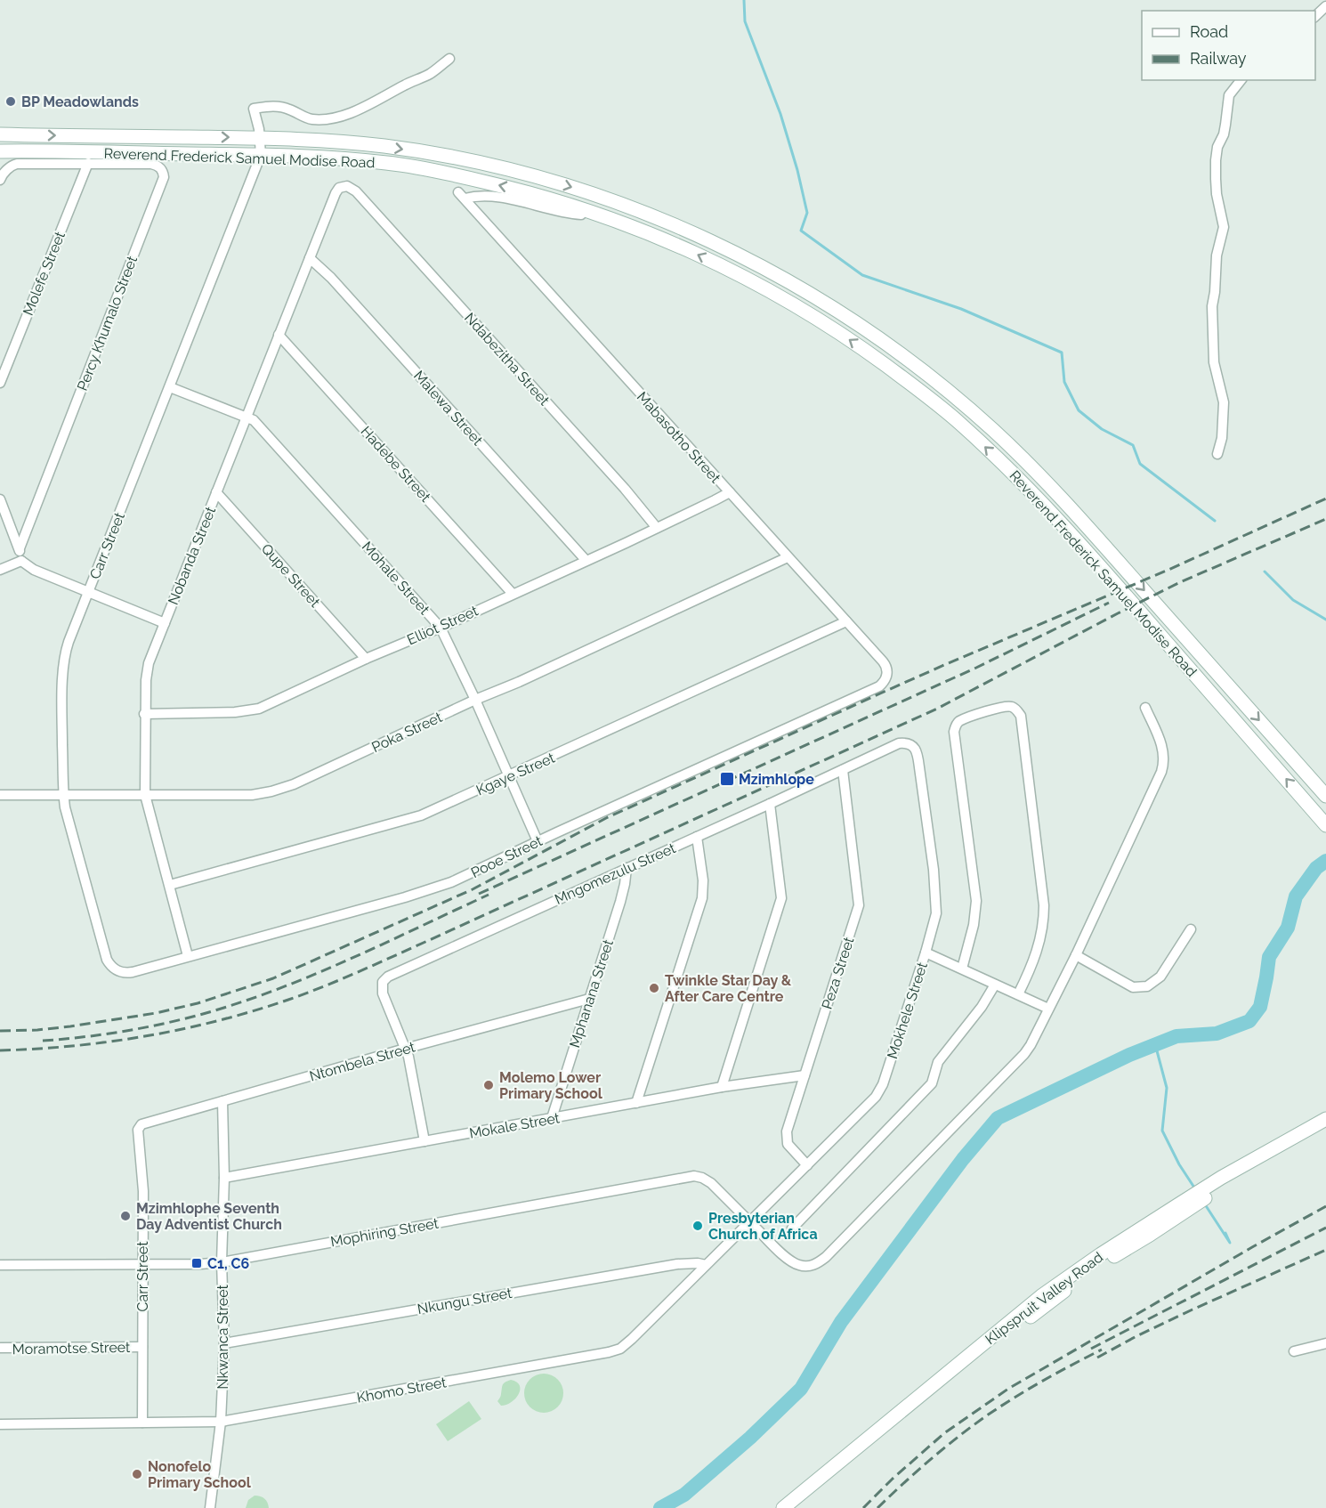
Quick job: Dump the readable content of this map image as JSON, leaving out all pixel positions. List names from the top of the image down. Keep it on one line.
{"streets":{"main road":["Reverend Frederick Samuel Modise Road","Klipspruit Valley Road"],"street":["Molefe Street","Percy Khumalo Street","Ndabezitha Street","Malewa Street","Mabasotho Street","Hadebe Street","Carr Street","Nobanda Street","Qupe Street","Mohale Street","Elliot Street","Poka Street","Kgaye Street","Pooe Street","Mngomezulu Street","Peza Street","Mphanana Street","Mokhele Street","Ntombela Street","Mokale Street","Mophiring Street","Nkungu Street","Nkwanca Street","Moramotse Street","Khomo Street"]},"crossings":[["Reverend Frederick Samuel Modise Road","Mabasotho Street"],["Reverend Frederick Samuel Modise Road","Carr Street"],["Molefe Street","Percy Khumalo Street"],["Ndabezitha Street","Nobanda Street"],["Ndabezitha Street","Elliot Street"],["Malewa Street","Nobanda Street"],["Malewa Street","Elliot Street"],["Mabasotho Street","Elliot Street"],["Mabasotho Street","Poka Street"],["Mabasotho Street","Kgaye Street"],["Mabasotho Street","Pooe Street"],["Hadebe Street","Nobanda Street"],["Hadebe Street","Elliot Street"],["Carr Street","Mohale Street"],["Carr Street","Poka Street"],["Carr Street","Pooe Street"],["Carr Street","Ntombela Street"],["Carr Street","Mophiring Street"],["Carr Street","Moramotse Street"],["Carr Street","Khomo Street"],["Nobanda Street","Qupe Street"],["Nobanda Street","Mohale Street"],["Nobanda Street","Elliot Street"],["Nobanda Street","Poka Street"],["Nobanda Street","Kgaye Street"],["Nobanda Street","Pooe Street"],["Qupe Street","Elliot Street"],["Mohale Street","Elliot Street"],["Mohale Street","Poka Street"],["Mohale Street","Kgaye Street"],["Mohale Street","Pooe Street"],["Mngomezulu Street","Peza Street"],["Mngomezulu Street","Mphanana Street"],["Mngomezulu Street","Mokhele Street"],["Mngomezulu Street","Ntombela Street"],["Peza Street","Mokhele Street"],["Peza Street","Mokale Street"],["Mphanana Street","Ntombela Street"],["Mphanana Street","Mokale Street"],["Mokhele Street","Mophiring Street"],["Mokhele Street","Khomo Street"],["Ntombela Street","Nkwanca Street"],["Mokale Street","Nkwanca Street"],["Mophiring Street","Nkwanca Street"],["Mophiring Street","Khomo Street"],["Nkungu Street","Nkwanca Street"],["Nkungu Street","Khomo Street"],["Nkwanca Street","Khomo Street"]],"places":{"other":["BP Meadowlands","Twinkle Star Day & After Care Centre","Molemo Lower Primary School","Mzimhlophe Seventh Day Adventist Church","Presbyterian Church of Africa","Nonofelo Primary School"],"transit":["Mzimhlope","C1, C6"]},"legend":["Road","Railway"]}
